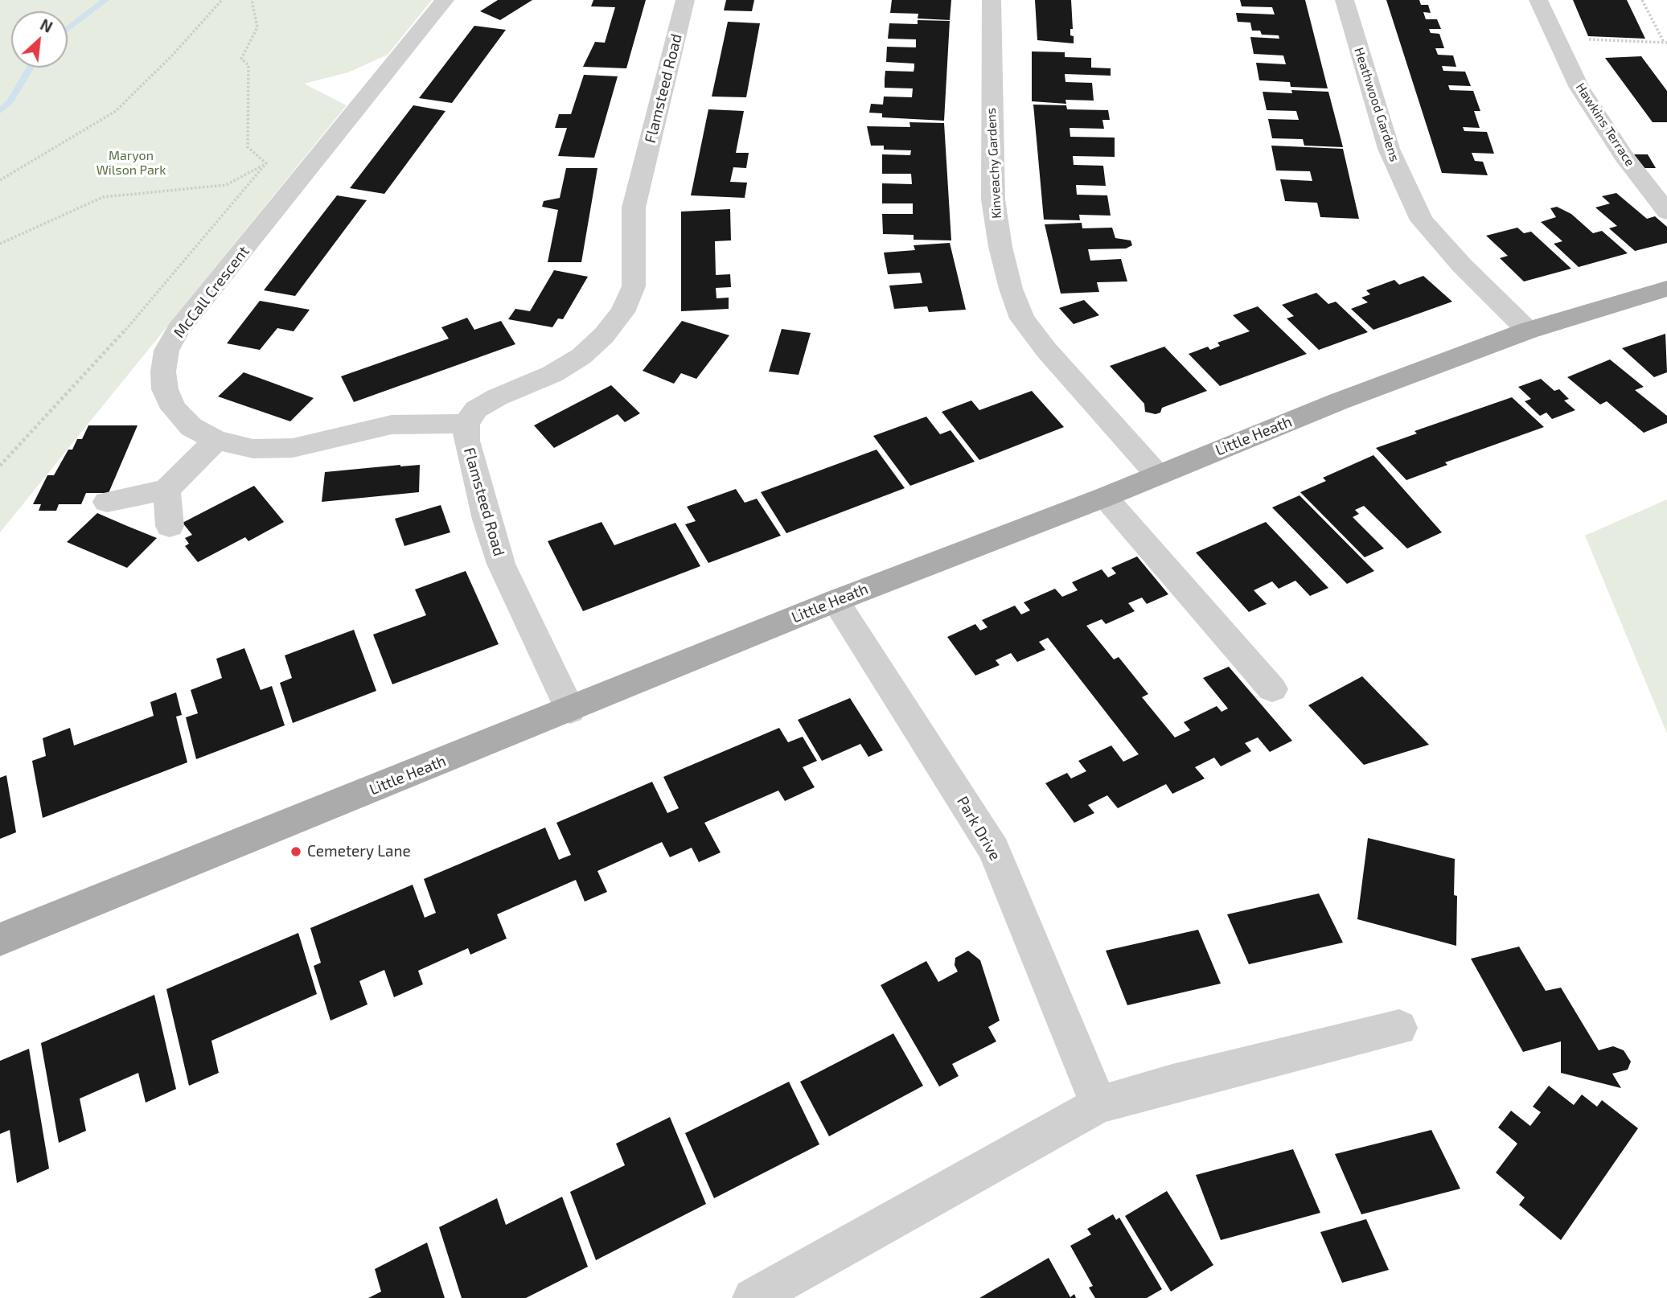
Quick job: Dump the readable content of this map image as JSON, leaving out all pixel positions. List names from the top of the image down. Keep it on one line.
{"streets":{"main road":["Little Heath"],"street":["Flamsteed Road","Heathwood Gardens","Hawkins Terrace","Kinveachy Gardens","McCall Crescent","Park Drive"]},"crossings":[["Flamsteed Road","McCall Crescent"],["Flamsteed Road","Little Heath"],["Heathwood Gardens","Little Heath"],["Kinveachy Gardens","Little Heath"],["Little Heath","Park Drive"]],"parks":["Maryon Wilson Park"],"places":["Cemetery Lane"],"north":"top right"}
